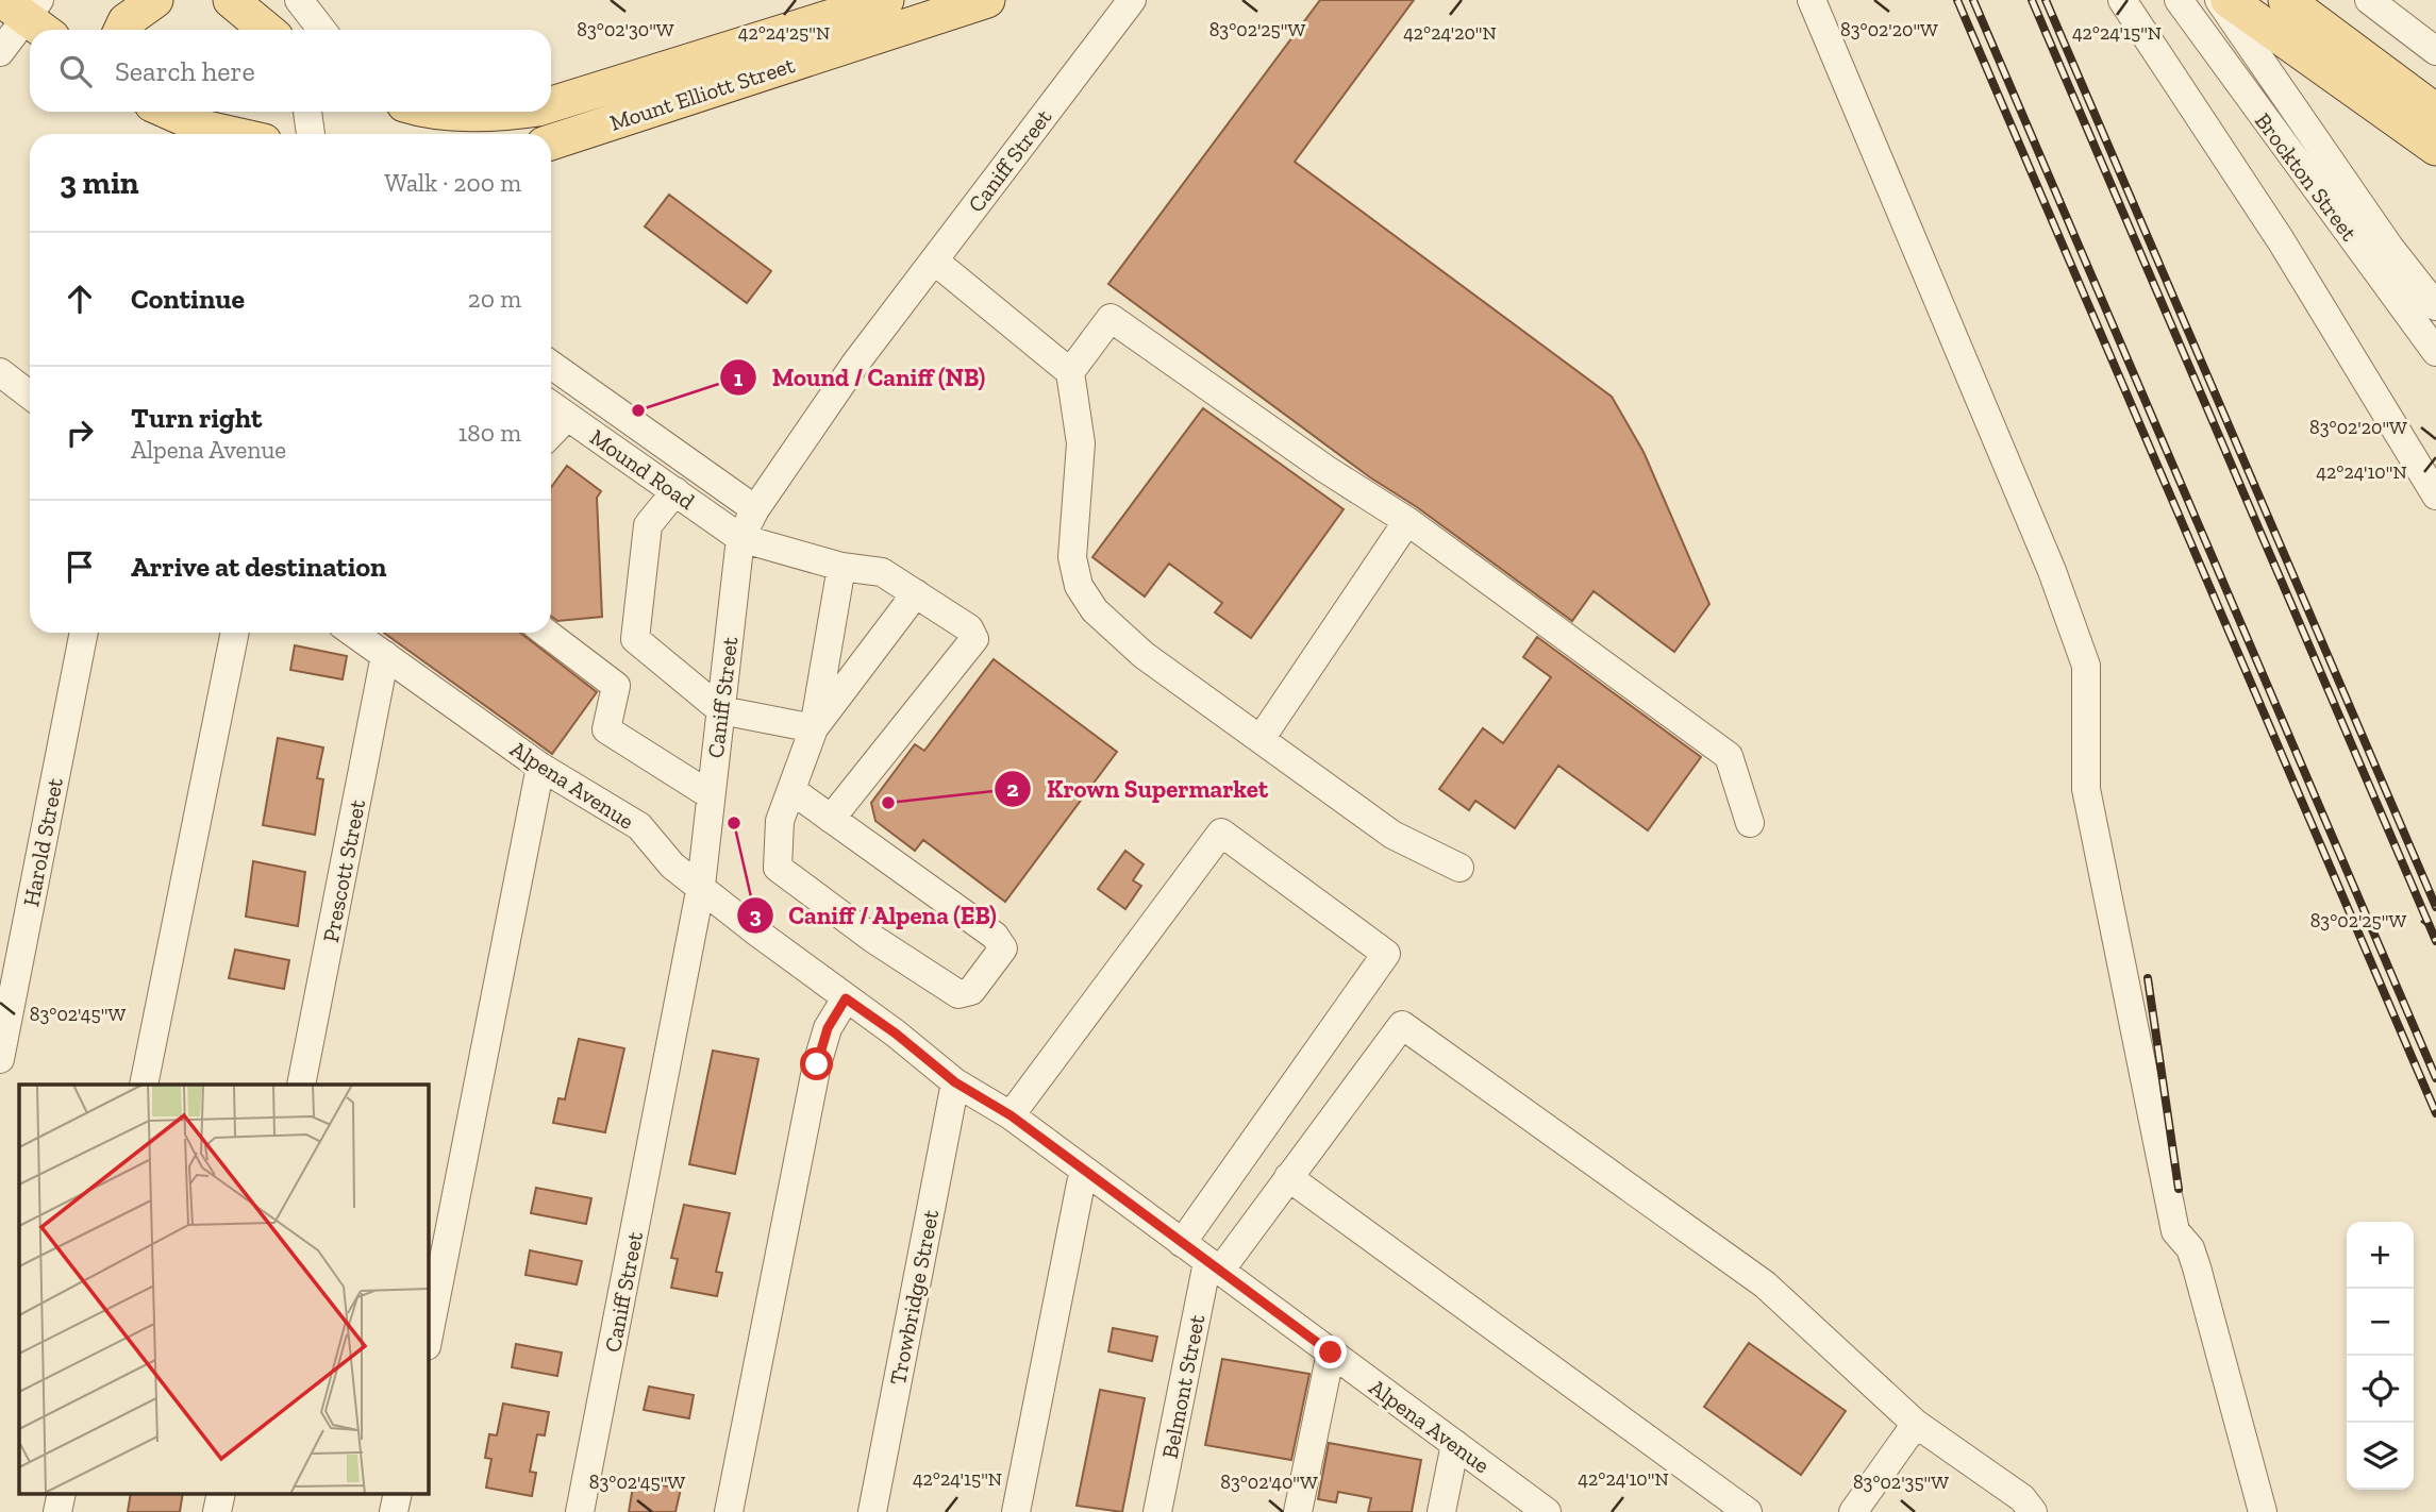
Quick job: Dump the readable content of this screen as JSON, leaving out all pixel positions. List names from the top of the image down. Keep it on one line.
{"streets":{"main road":["Mount Elliott Street"],"street":["Caniff Street","Brockton Street","Mound Road","Alpena Avenue","Harold Street","Prescott Street","Trowbridge Street","Belmont Street"]},"crossings":[["Caniff Street","Mound Road"],["Caniff Street","Alpena Avenue"],["Alpena Avenue","Prescott Street"],["Alpena Avenue","Trowbridge Street"],["Alpena Avenue","Belmont Street"]],"places":["Mound / Caniff (NB)","Krown Supermarket","Caniff / Alpena (EB)"],"page":{"search":"Search here","heading":["3 min","Walk · 200 m"],"list":[["Continue","20 m"],["Turn right","Alpena Avenue","180 m"],"Arrive at destination"],"map_buttons":["+","−"]},"coordinates":["83°02'30\"W","83°02'25\"W","83°02'20\"W","42°24'25\"N","42°24'20\"N","42°24'15\"N","42°24'10\"N","83°02'45\"W","83°02'40\"W","83°02'35\"W"]}
